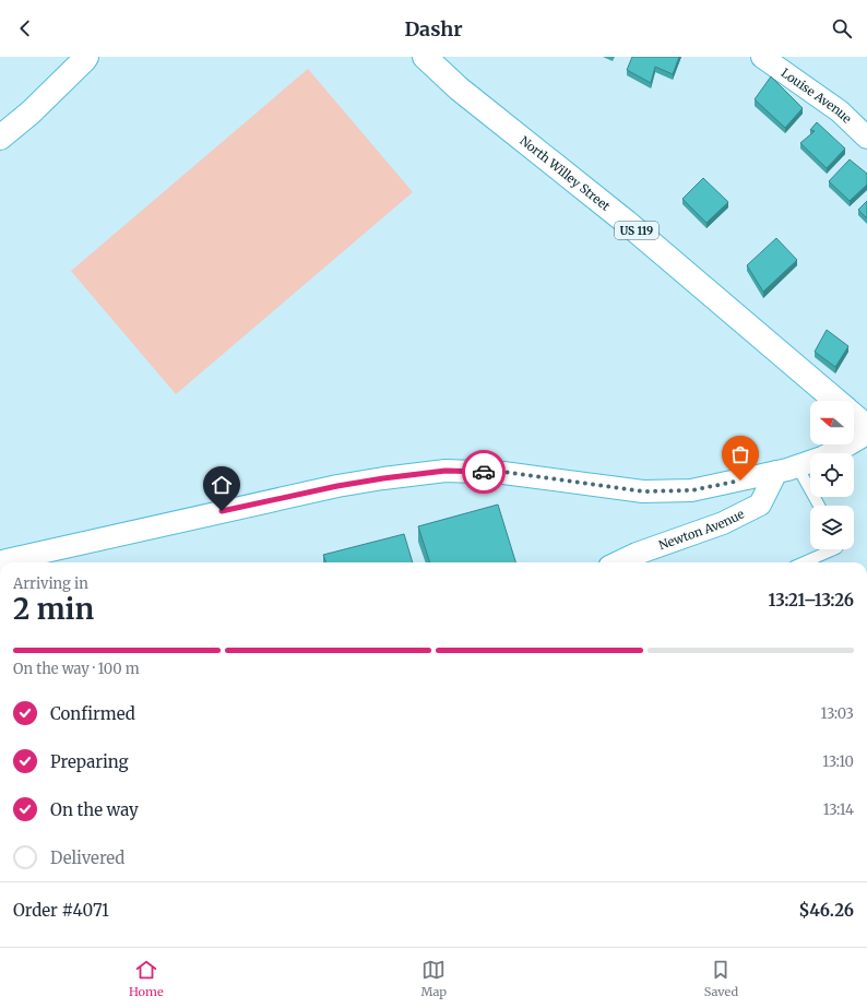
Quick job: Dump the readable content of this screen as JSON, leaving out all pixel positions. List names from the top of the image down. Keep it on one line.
{"streets":{"main road":["North Willey Street","US 119"],"street":["Louise Avenue","Newton Avenue"]},"north":"left","page":{"header":"Dashr","heading":["2 min","Arriving in","13:21–13:26"],"panel":["Order #4071","$46.26"],"bar":"On the way · 100 m","list":[["Confirmed","13:03"],["Preparing","13:10"],["On the way","13:14"],"Delivered"],"tabs":["Home","Map","Saved"]}}
